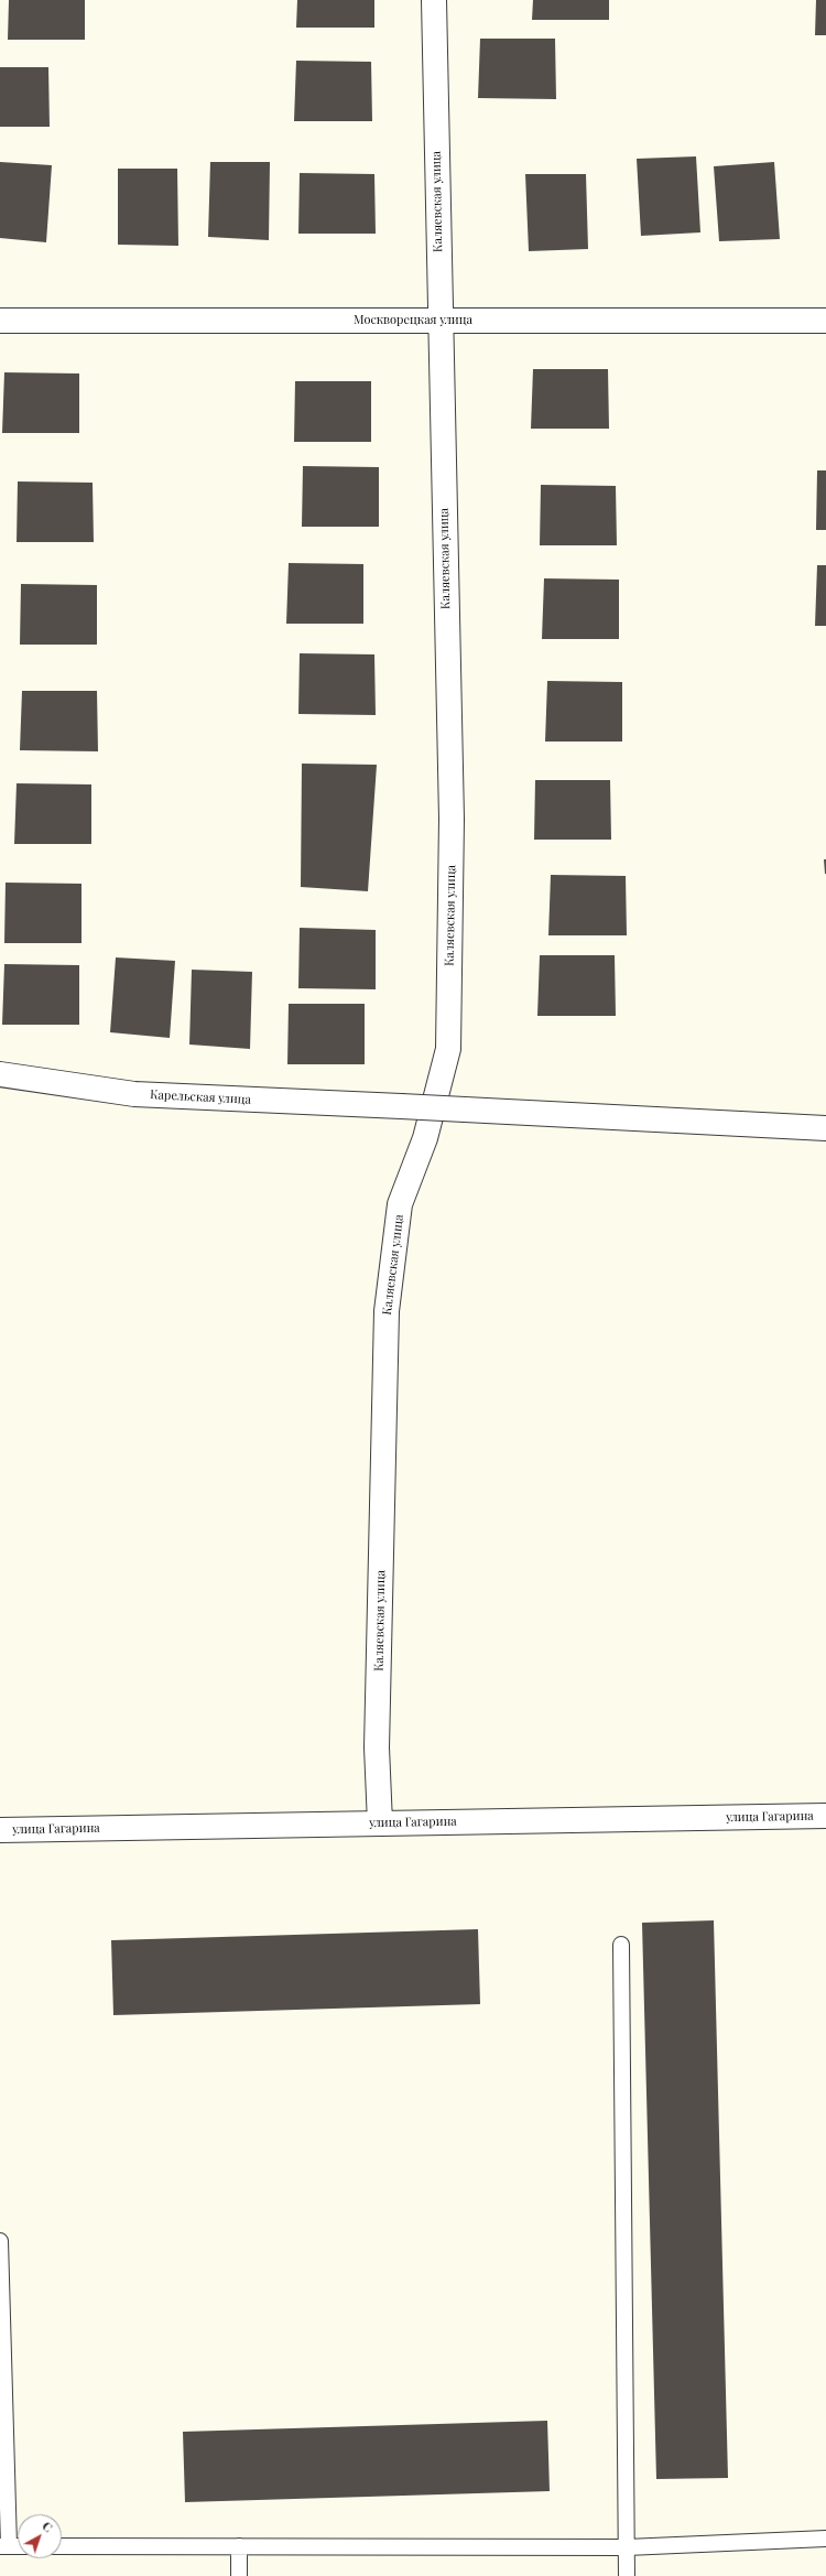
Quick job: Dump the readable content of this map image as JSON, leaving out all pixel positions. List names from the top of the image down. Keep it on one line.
{"streets":{"street":["Каляевская улица","Москворецкая улица","Карельская улица","улица Гагарина"]},"crossings":[["Каляевская улица","Москворецкая улица"],["Каляевская улица","улица Гагарина"]],"north":"top right"}
